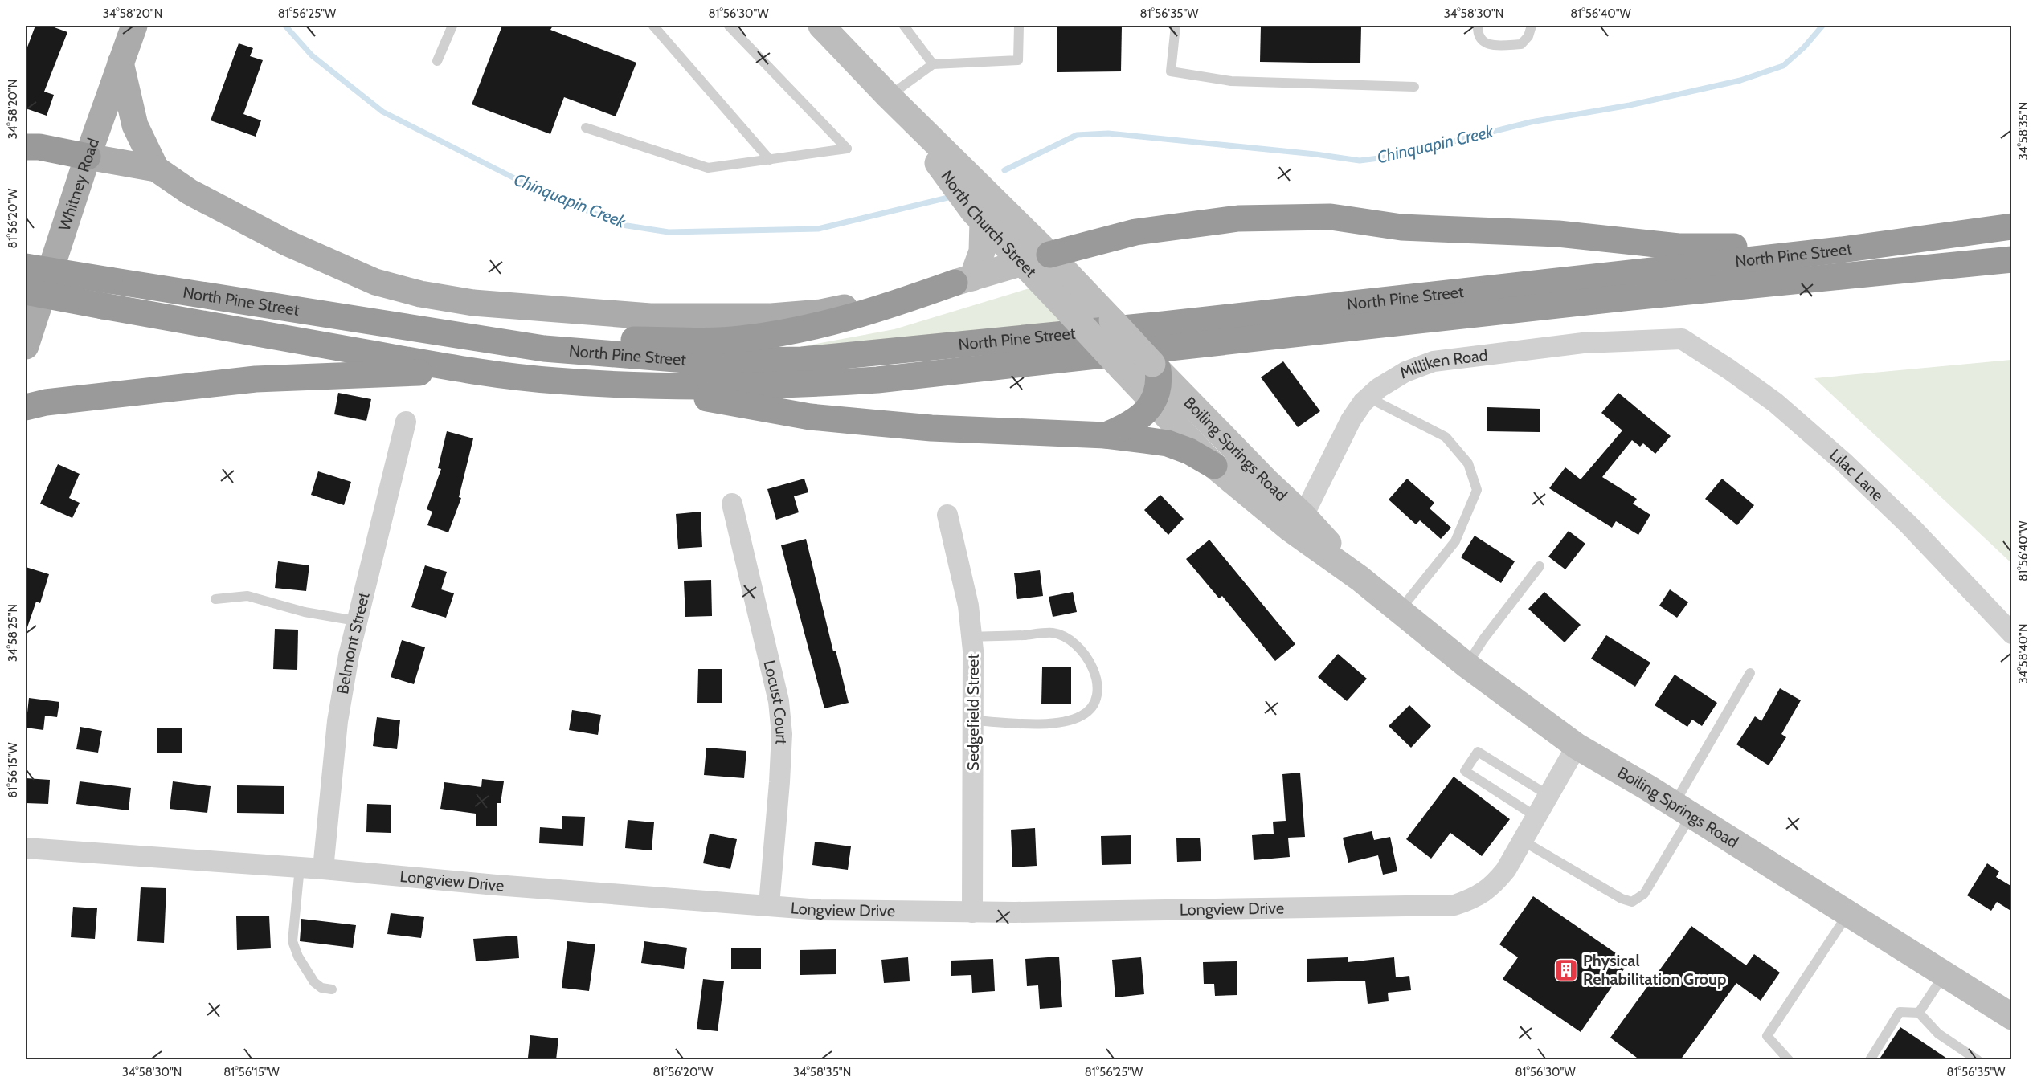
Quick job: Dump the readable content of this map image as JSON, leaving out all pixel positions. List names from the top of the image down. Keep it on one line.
{"streets":{"highway":["North Pine Street"],"main road":["Whitney Road","North Church Street","Boiling Springs Road"],"street":["Milliken Road","Lilac Lane","Belmont Street","Locust Court","Sedgefield Street","Longview Drive"]},"crossings":[["North Church Street","Boiling Springs Road"],["Milliken Road","Boiling Springs Road"],["Milliken Road","Lilac Lane"],["Boiling Springs Road","Longview Drive"],["Belmont Street","Longview Drive"],["Locust Court","Longview Drive"],["Sedgefield Street","Longview Drive"]],"water":["Chinquapin Creek"],"places":{"building":["Physical Rehabilitation Group"]},"coordinates":["34°58'20\"N","81°56'25\"W","81°56'30\"W","81°56'35\"W","34°58'30\"N","81°56'40\"W","34°58'35\"N","81°56'20\"W","34°58'25\"N","34°58'40\"N","81°56'15\"W"]}
